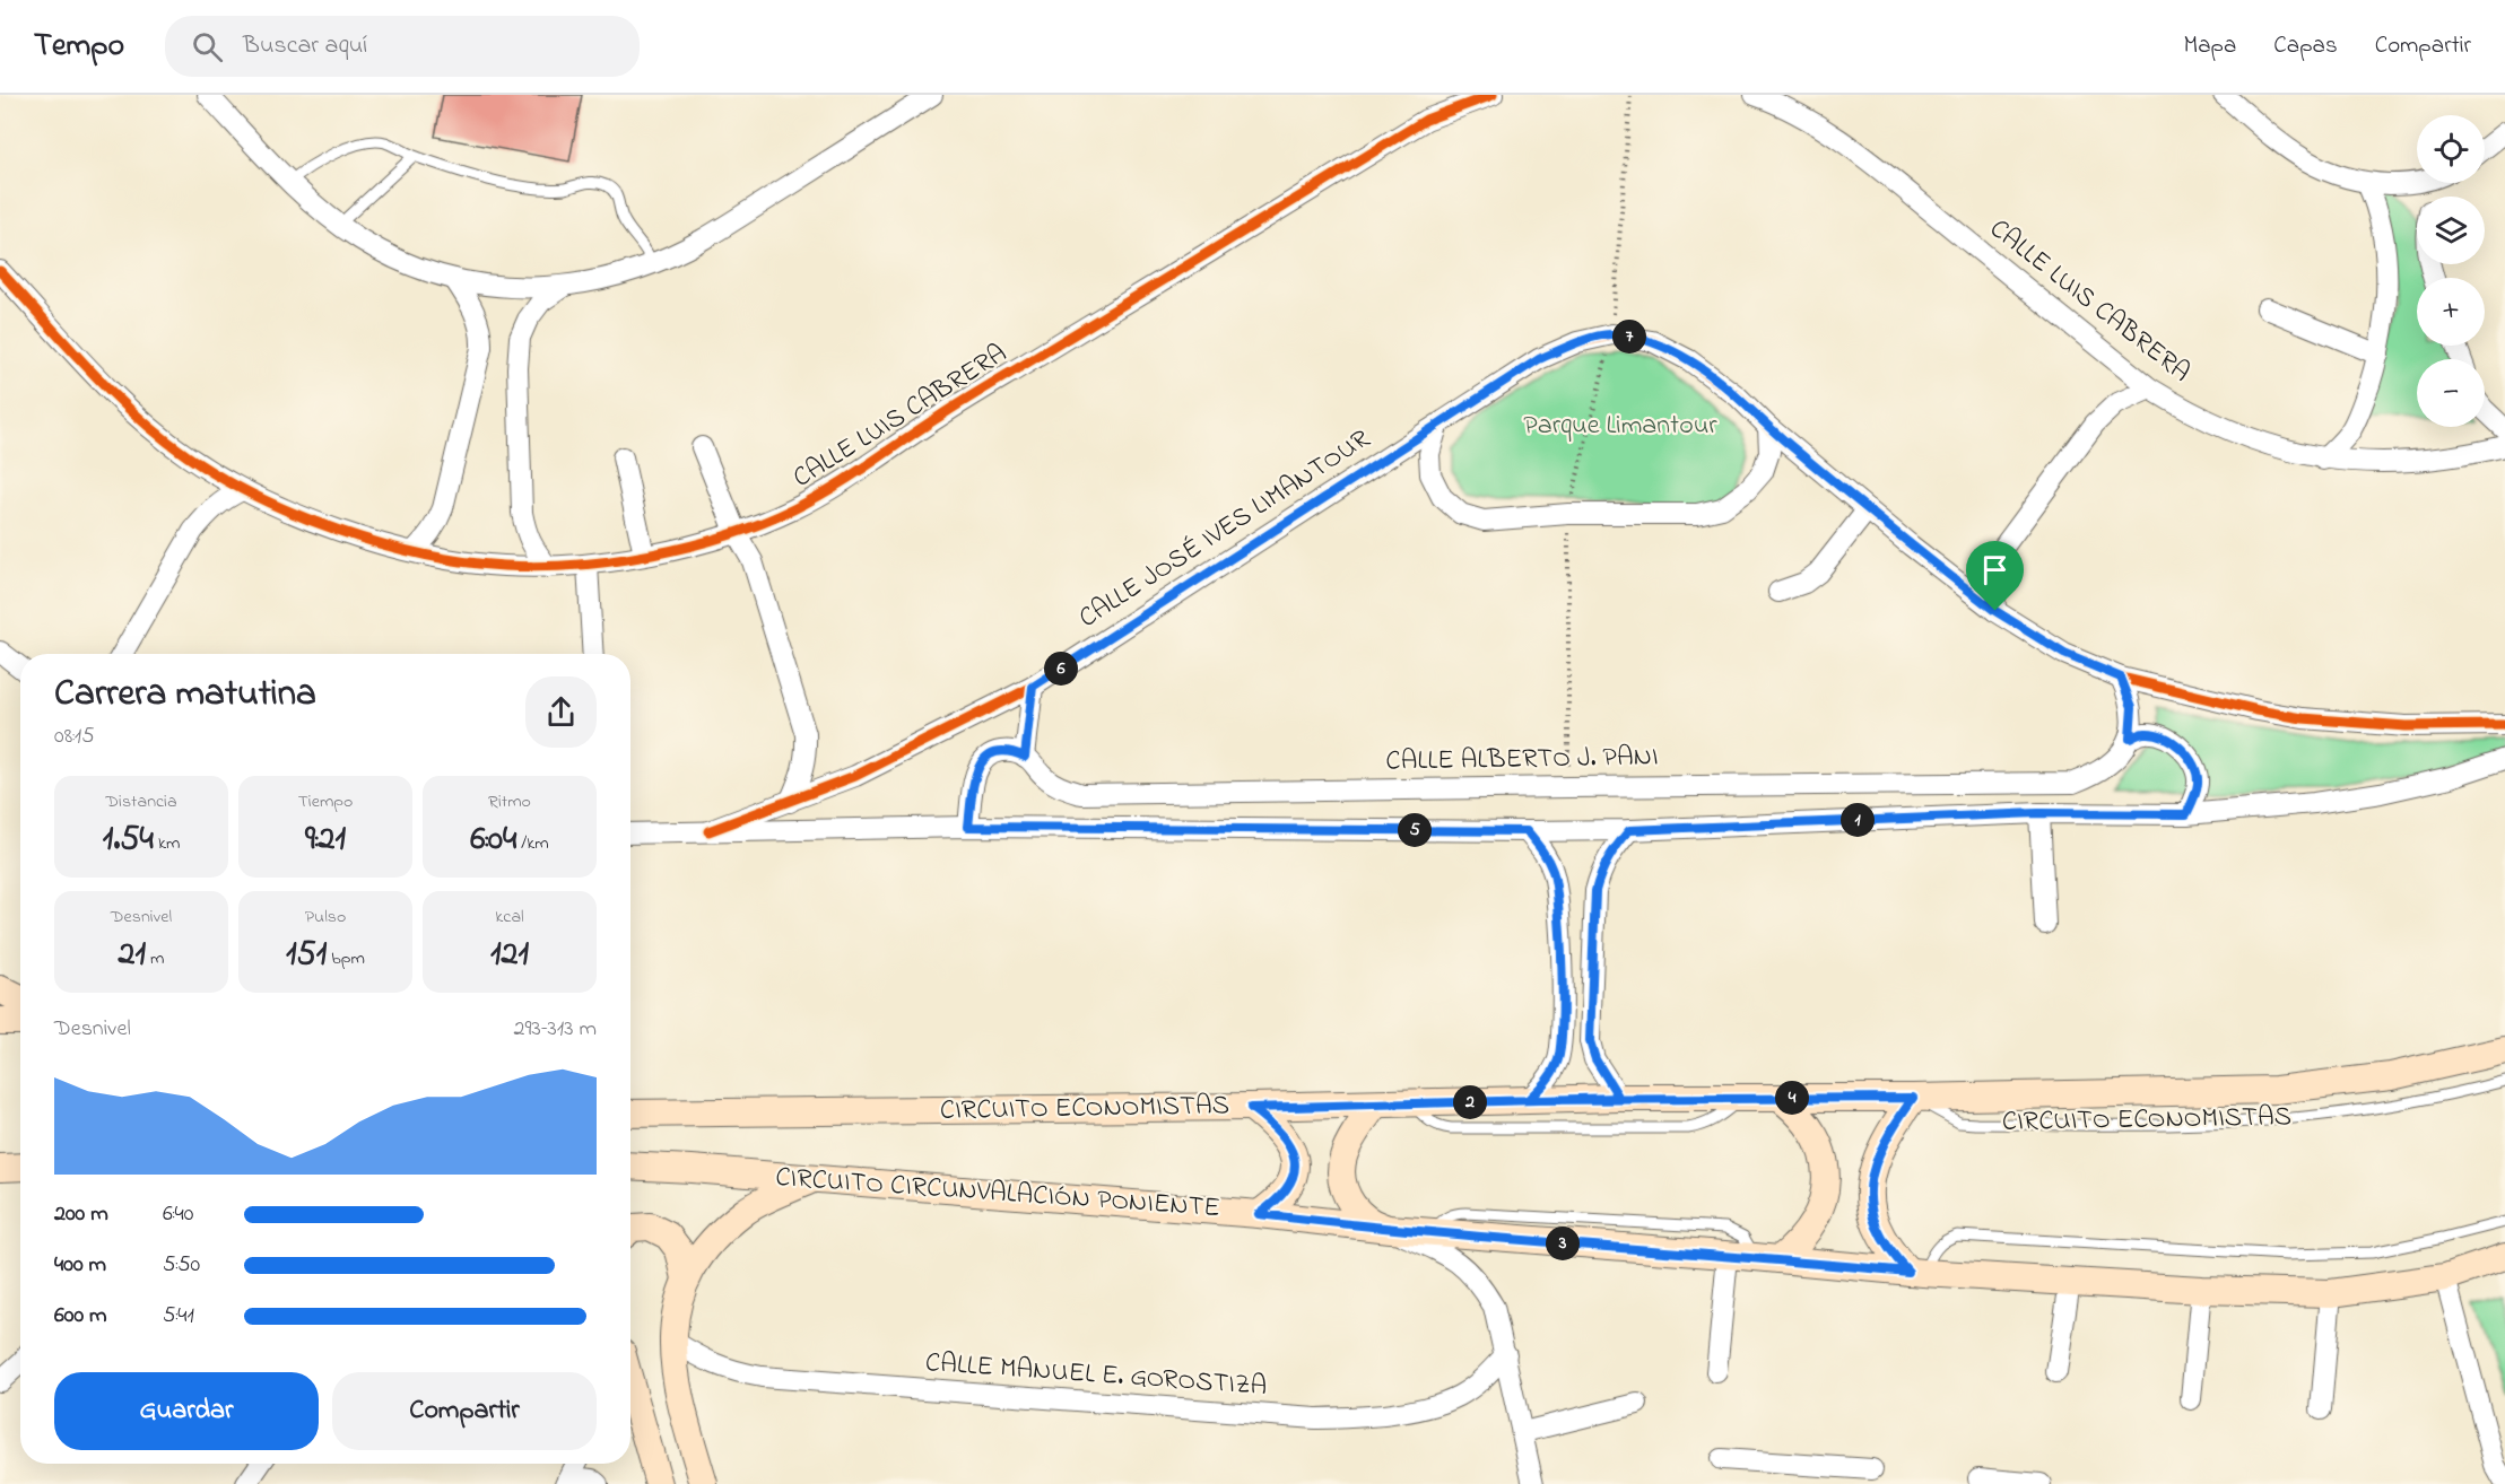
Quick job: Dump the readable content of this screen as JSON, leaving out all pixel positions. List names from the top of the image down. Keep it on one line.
{"streets":{"main road":["CIRCUITO ECONOMISTAS","CIRCUITO CIRCUNVALACIÓN PONIENTE"],"street":["CALLE LUIS CABRERA","CALLE JOSÉ IVES LIMANTOUR","CALLE ALBERTO J. PANI","CALLE MANUEL E. GOROSTIZA"]},"parks":["Parque Limantour"],"page":{"header":"Tempo","search":"Buscar aquí","nav":["Mapa","Capas","Compartir"],"map_buttons":["+","−"],"pins":["7","6","1","5","4","2","3"],"heading":["Carrera matutina","08:15"],"stats":[["Distancia","1.54 km"],["Tiempo","9:21"],["Ritmo","6:04 /km"],["Desnivel","21 m"],["Pulso","151 bpm"],["kcal","121"]],"chart":["Desnivel","293–313 m"],"list":[{"name":"200 m","note":"6:40"},{"name":"400 m","note":"5:50"},{"name":"600 m","note":"5:41"}],"buttons":["Guardar","Compartir"]}}
